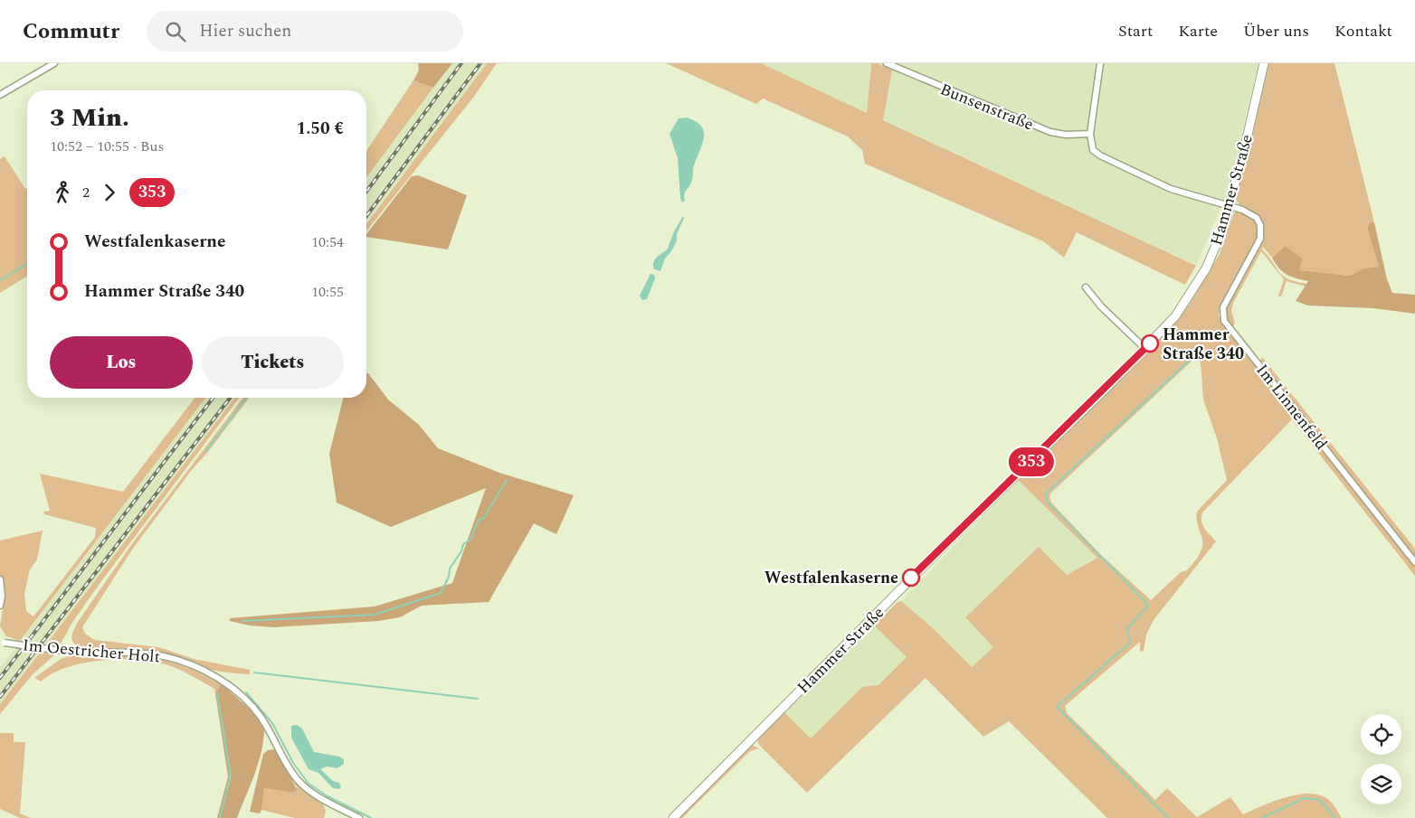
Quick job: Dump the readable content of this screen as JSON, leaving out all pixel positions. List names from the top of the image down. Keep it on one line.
{"streets":{"main road":["Hammer Straße"],"street":["Bunsenstraße","Im Linnenfeld","Im Oestricher Holt"]},"crossings":[["Bunsenstraße","Im Linnenfeld"],["Hammer Straße","Im Linnenfeld"]],"places":["Hammer Straße 340","Westfalenkaserne"],"lines":["bus line 353"],"page":{"header":"Commutr","search":"Hier suchen","nav":["Start","Karte","Über uns","Kontakt"],"on_map":"353","heading":["3 Min.","10:52 – 10:55 · Bus","1.50 €"],"legs":["2","353"],"list":[{"name":"Westfalenkaserne","value":"10:54"},{"name":"Hammer Straße 340","value":"10:55"}],"buttons":["Los","Tickets"]}}
